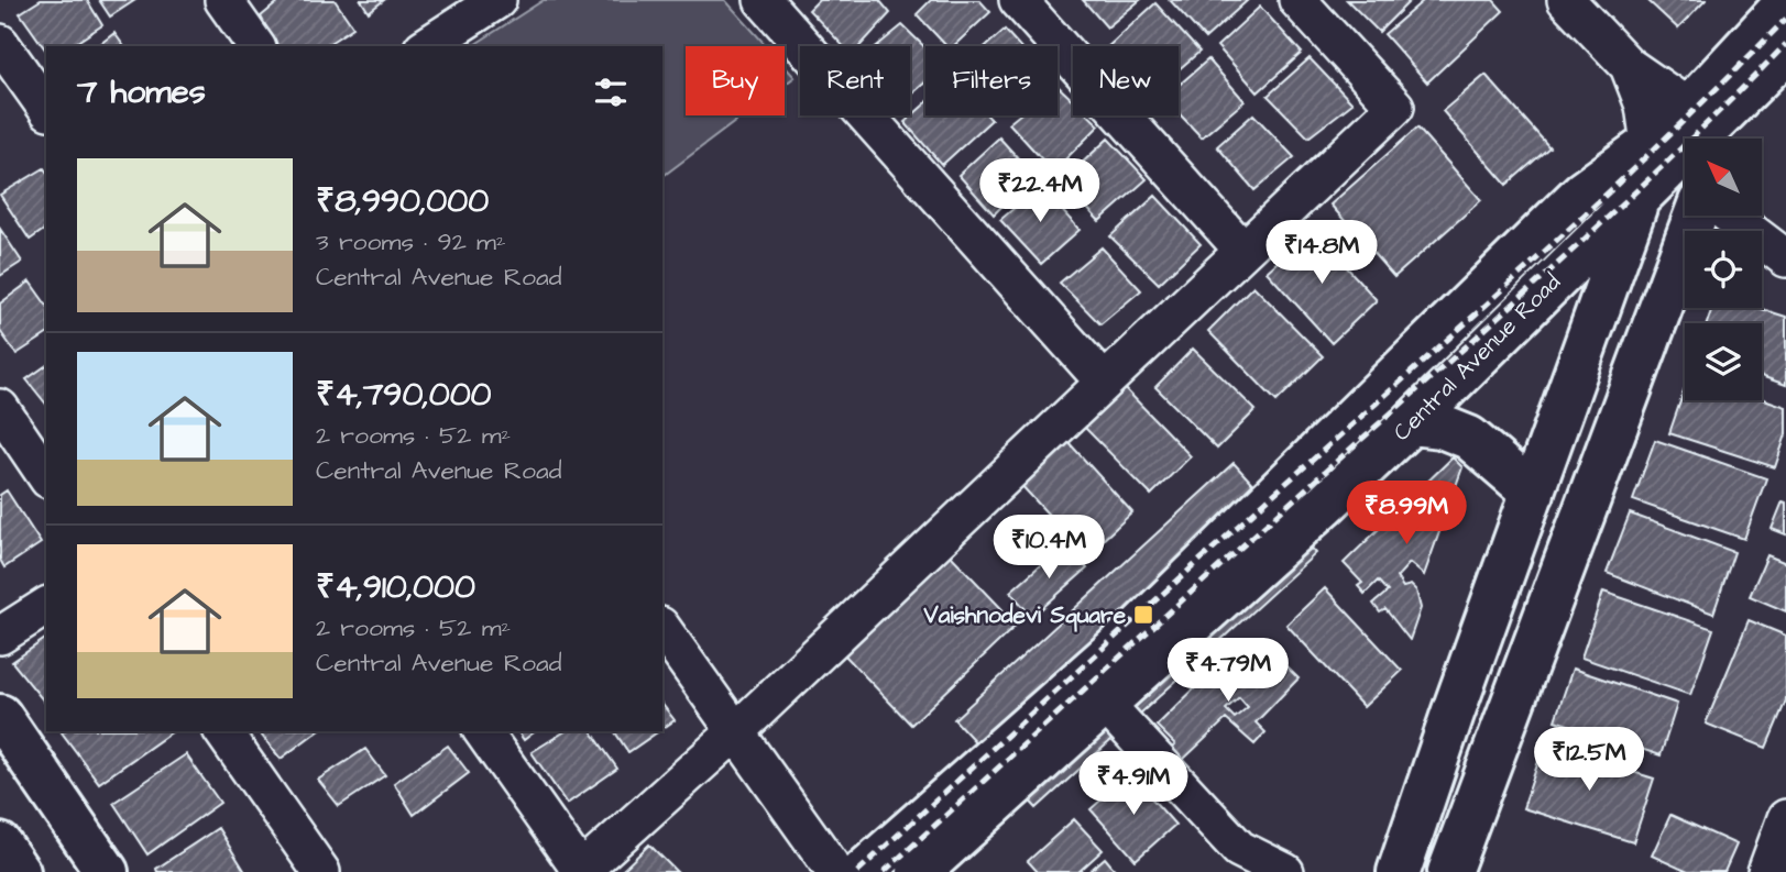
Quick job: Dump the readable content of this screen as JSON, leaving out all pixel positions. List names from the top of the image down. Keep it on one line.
{"streets":{"main road":["Central Avenue Road"]},"places":{"transit":["Vaishnodevi Square"]},"north":"top left","page":{"chip":["Buy","Rent","Filters","New"],"heading":"7 homes","list":[{"name":"₹8,990,000","note":"3 rooms · 92 m² · Central Avenue Road"},{"name":"₹4,790,000","note":"2 rooms · 52 m² · Central Avenue Road"},{"name":"₹4,910,000","note":"2 rooms · 52 m² · Central Avenue Road"}],"price":["₹22.4M","₹14.8M","₹8.99M","₹10.4M","₹4.79M","₹12.5M","₹4.91M"]}}
